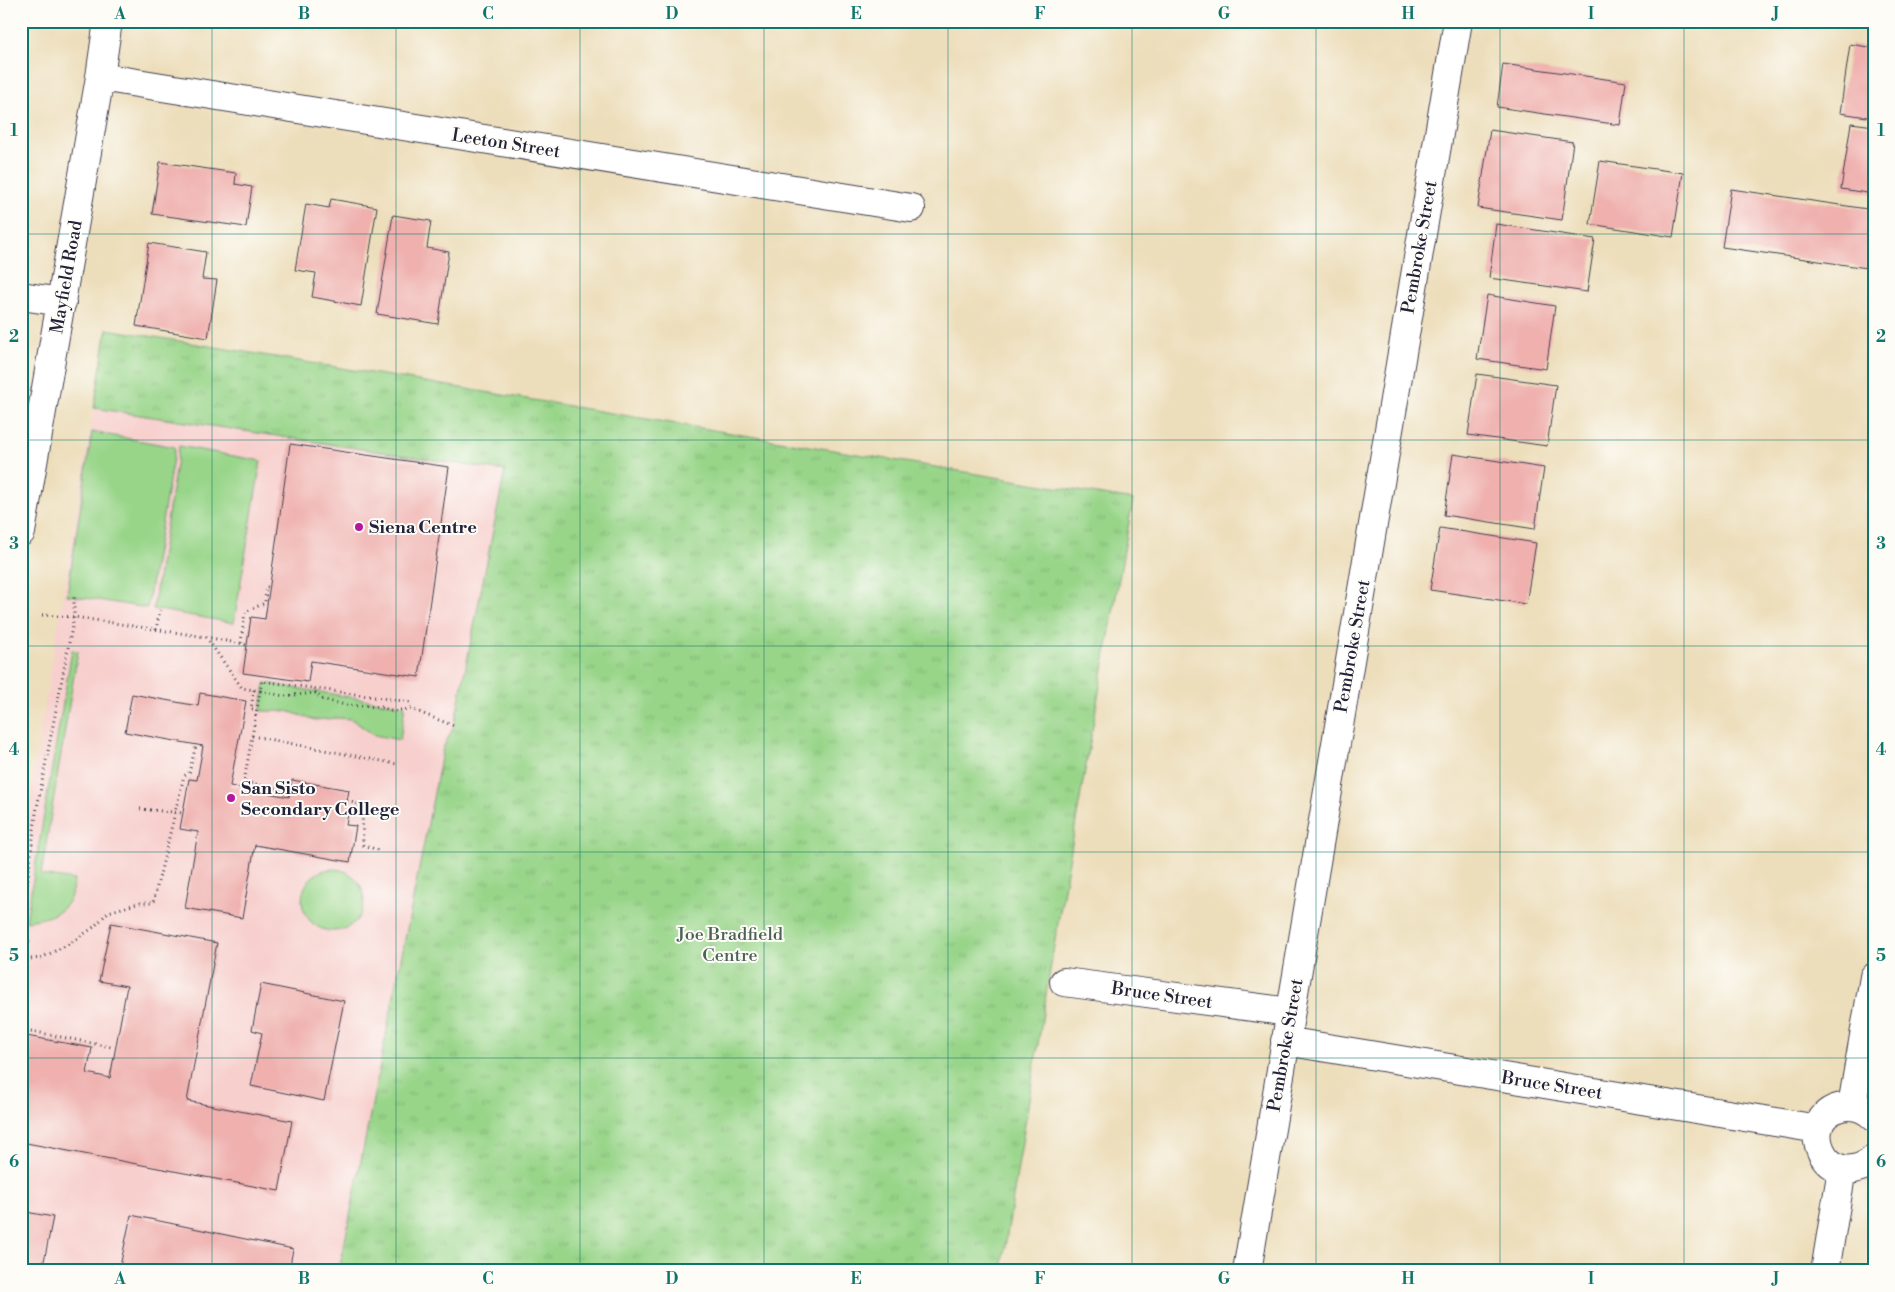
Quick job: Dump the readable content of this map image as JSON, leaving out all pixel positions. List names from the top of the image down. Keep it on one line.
{"streets":{"street":["Leeton Street","Pembroke Street","Mayfield Road","Bruce Street"]},"crossings":[["Leeton Street","Mayfield Road"],["Pembroke Street","Bruce Street"]],"parks":["Joe Bradfield Centre"],"places":["Siena Centre","San Sisto Secondary College"],"grid":{"columns":["A","B","C","D","E","F","G","H","I","J"],"rows":["1","2","3","4","5","6"]}}
